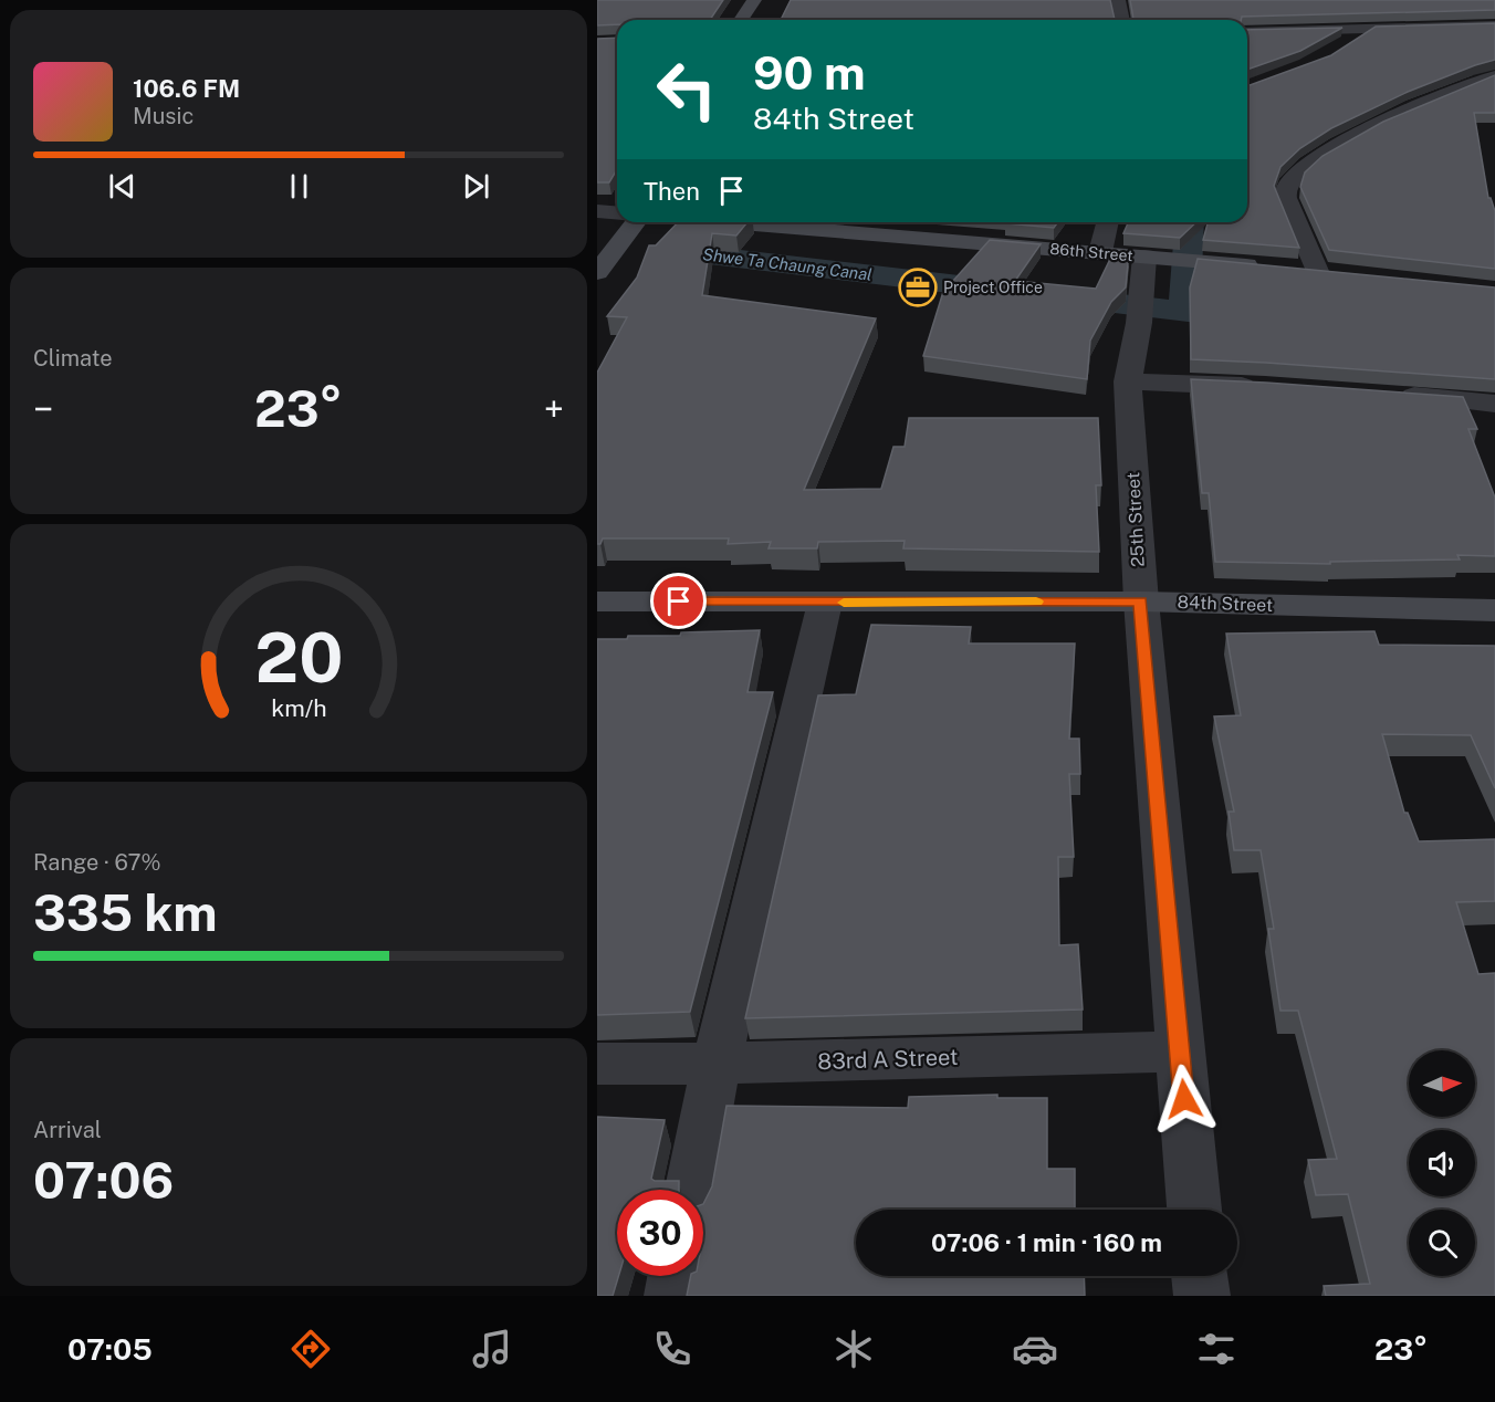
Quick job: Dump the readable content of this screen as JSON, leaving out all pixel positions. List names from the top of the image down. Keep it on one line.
{"streets":{"street":["86th Street","25th Street","84th Street","83rd A Street"]},"crossings":[["86th Street","25th Street"],["25th Street","84th Street"],["25th Street","83rd A Street"]],"water":["Shwe Ta Chaung Canal"],"places":{"office":["Project Office"]},"north":"right","page":{"turn":["90 m","84th Street"],"song":["106.6 FM","Music"],"then":"Then","tile":["Climate",["Range · 67%","335 km"],["Arrival","07:06"]],"heat":["−","23°","+"],"limit":"30","trip":"07:06 · 1 min · 160 m","tabs":["07:05","23°"],"gauge":["20","km/h"]}}
